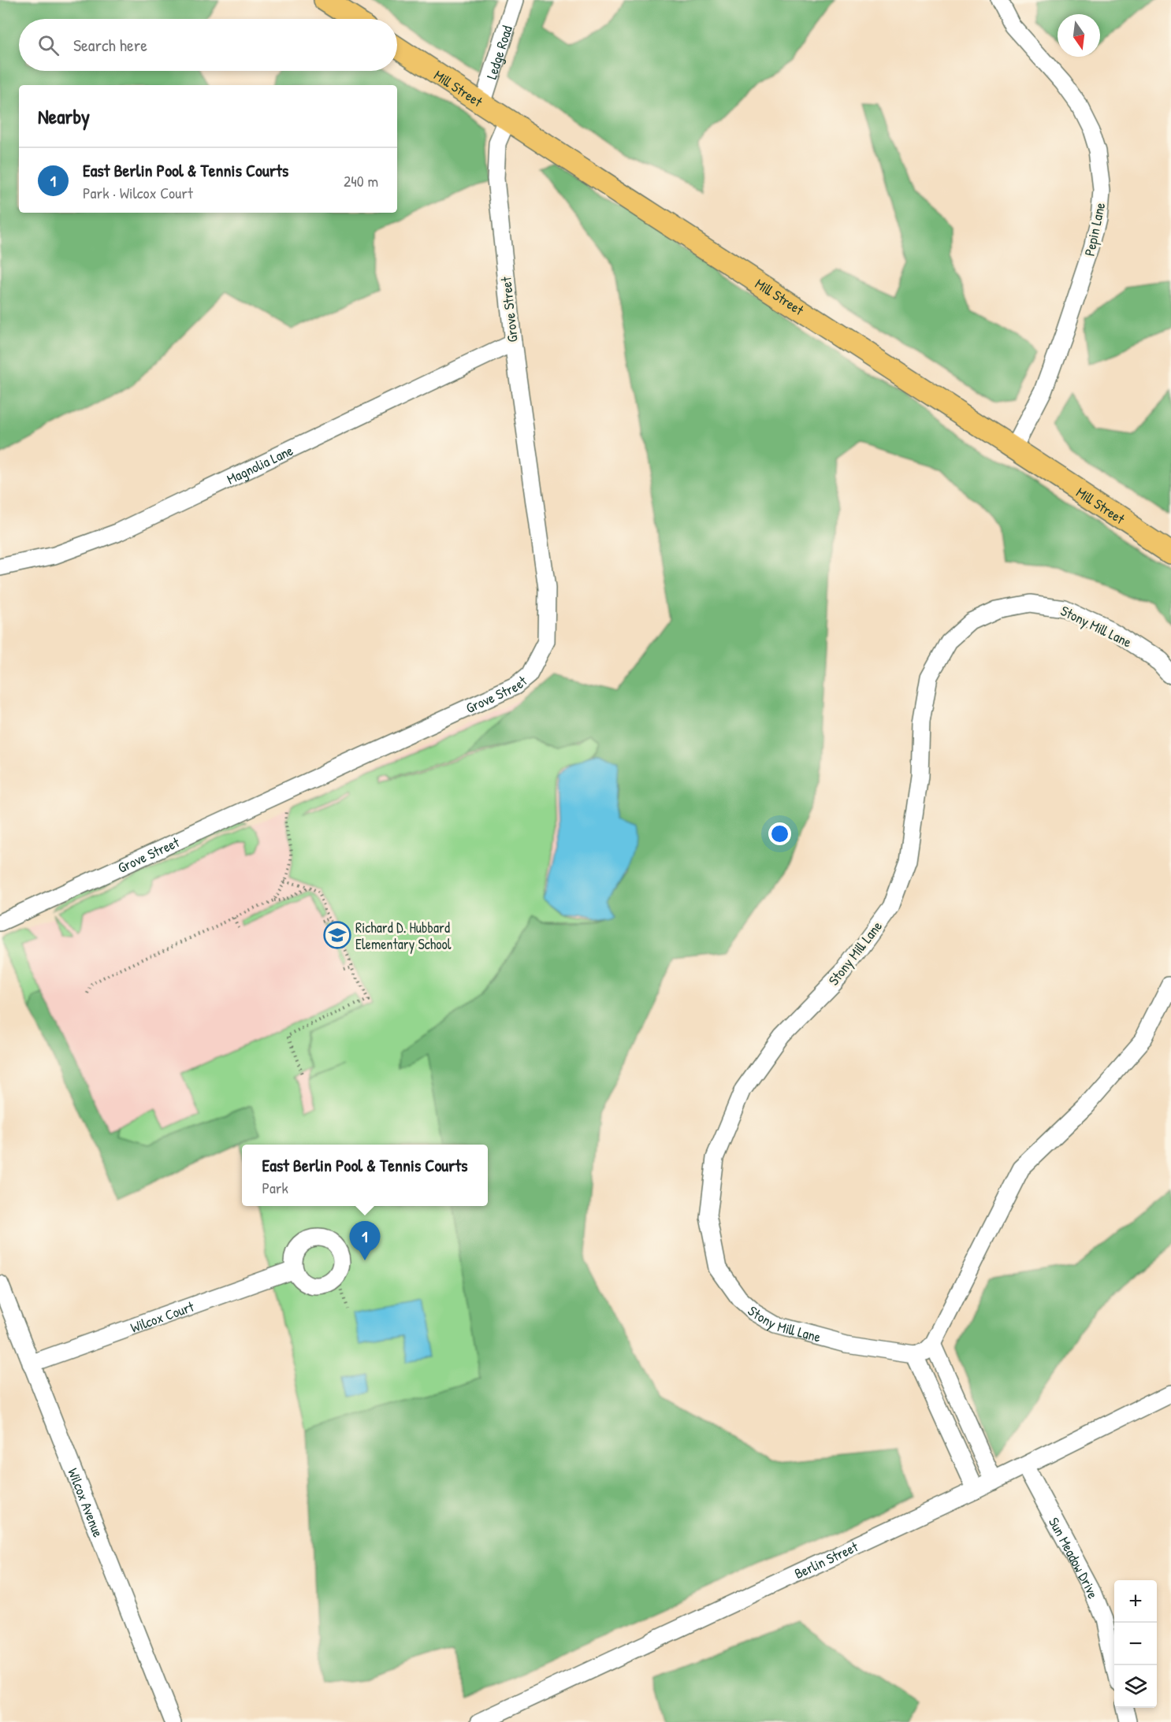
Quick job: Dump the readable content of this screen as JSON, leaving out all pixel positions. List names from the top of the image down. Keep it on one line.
{"streets":{"main road":["Mill Street"],"street":["Ledge Road","Pepin Lane","Grove Street","Magnolia Lane","Stony Mill Lane","Wilcox Court","Wilcox Avenue","Sun Meadow Drive","Berlin Street"]},"crossings":[["Ledge Road","Mill Street"],["Mill Street","Pepin Lane"],["Mill Street","Grove Street"],["Grove Street","Magnolia Lane"],["Wilcox Court","Wilcox Avenue"],["Sun Meadow Drive","Berlin Street"]],"places":{"school or university":["Richard D. Hubbard Elementary School"]},"north":"bottom","page":{"search":"Search here","heading":"Nearby","list":[{"mark":"1","name":"East Berlin Pool & Tennis Courts","note":"Park · Wilcox Court","value":"240 m"}],"popup":["East Berlin Pool & Tennis Courts","Park"],"pins":"1","map_buttons":["+","−"]}}
